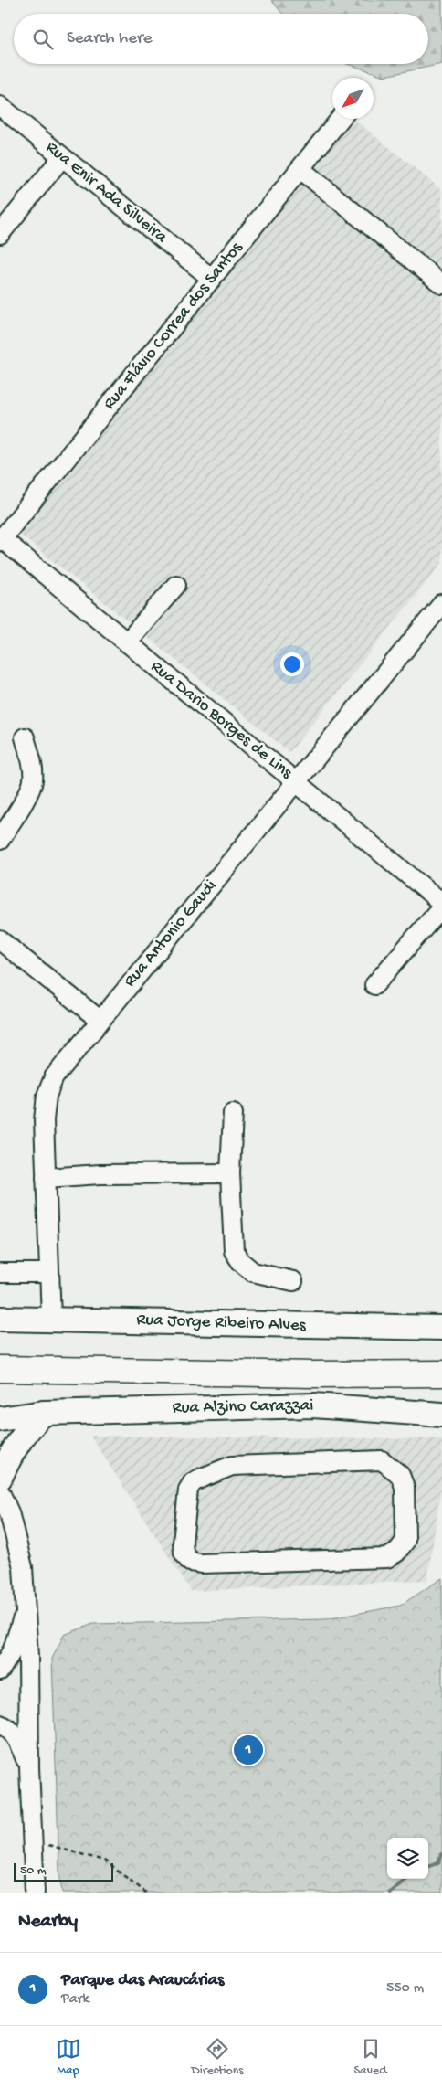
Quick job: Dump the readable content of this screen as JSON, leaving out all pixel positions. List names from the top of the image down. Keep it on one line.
{"streets":{"main road":["Rua Jorge Ribeiro Alves","Rua Alzino Carazzai"],"street":["Rua Enir Ada Silveira","Rua Flávio Correa dos Santos","Rua Dario Borges de Lins","Rua Antonio Gaudi"]},"crossings":[["Rua Enir Ada Silveira","Rua Flávio Correa dos Santos"],["Rua Flávio Correa dos Santos","Rua Dario Borges de Lins"],["Rua Dario Borges de Lins","Rua Antonio Gaudi"],["Rua Antonio Gaudi","Rua Jorge Ribeiro Alves"]],"scale_bar":"50 m","north":"bottom left","page":{"search":"Search here","pins":"1","scale":"50 m","heading":"Nearby","list":[{"mark":"1","name":"Parque das Araucárias","note":"Park","value":"550 m"}],"nav":["Map","Directions","Saved"]}}
